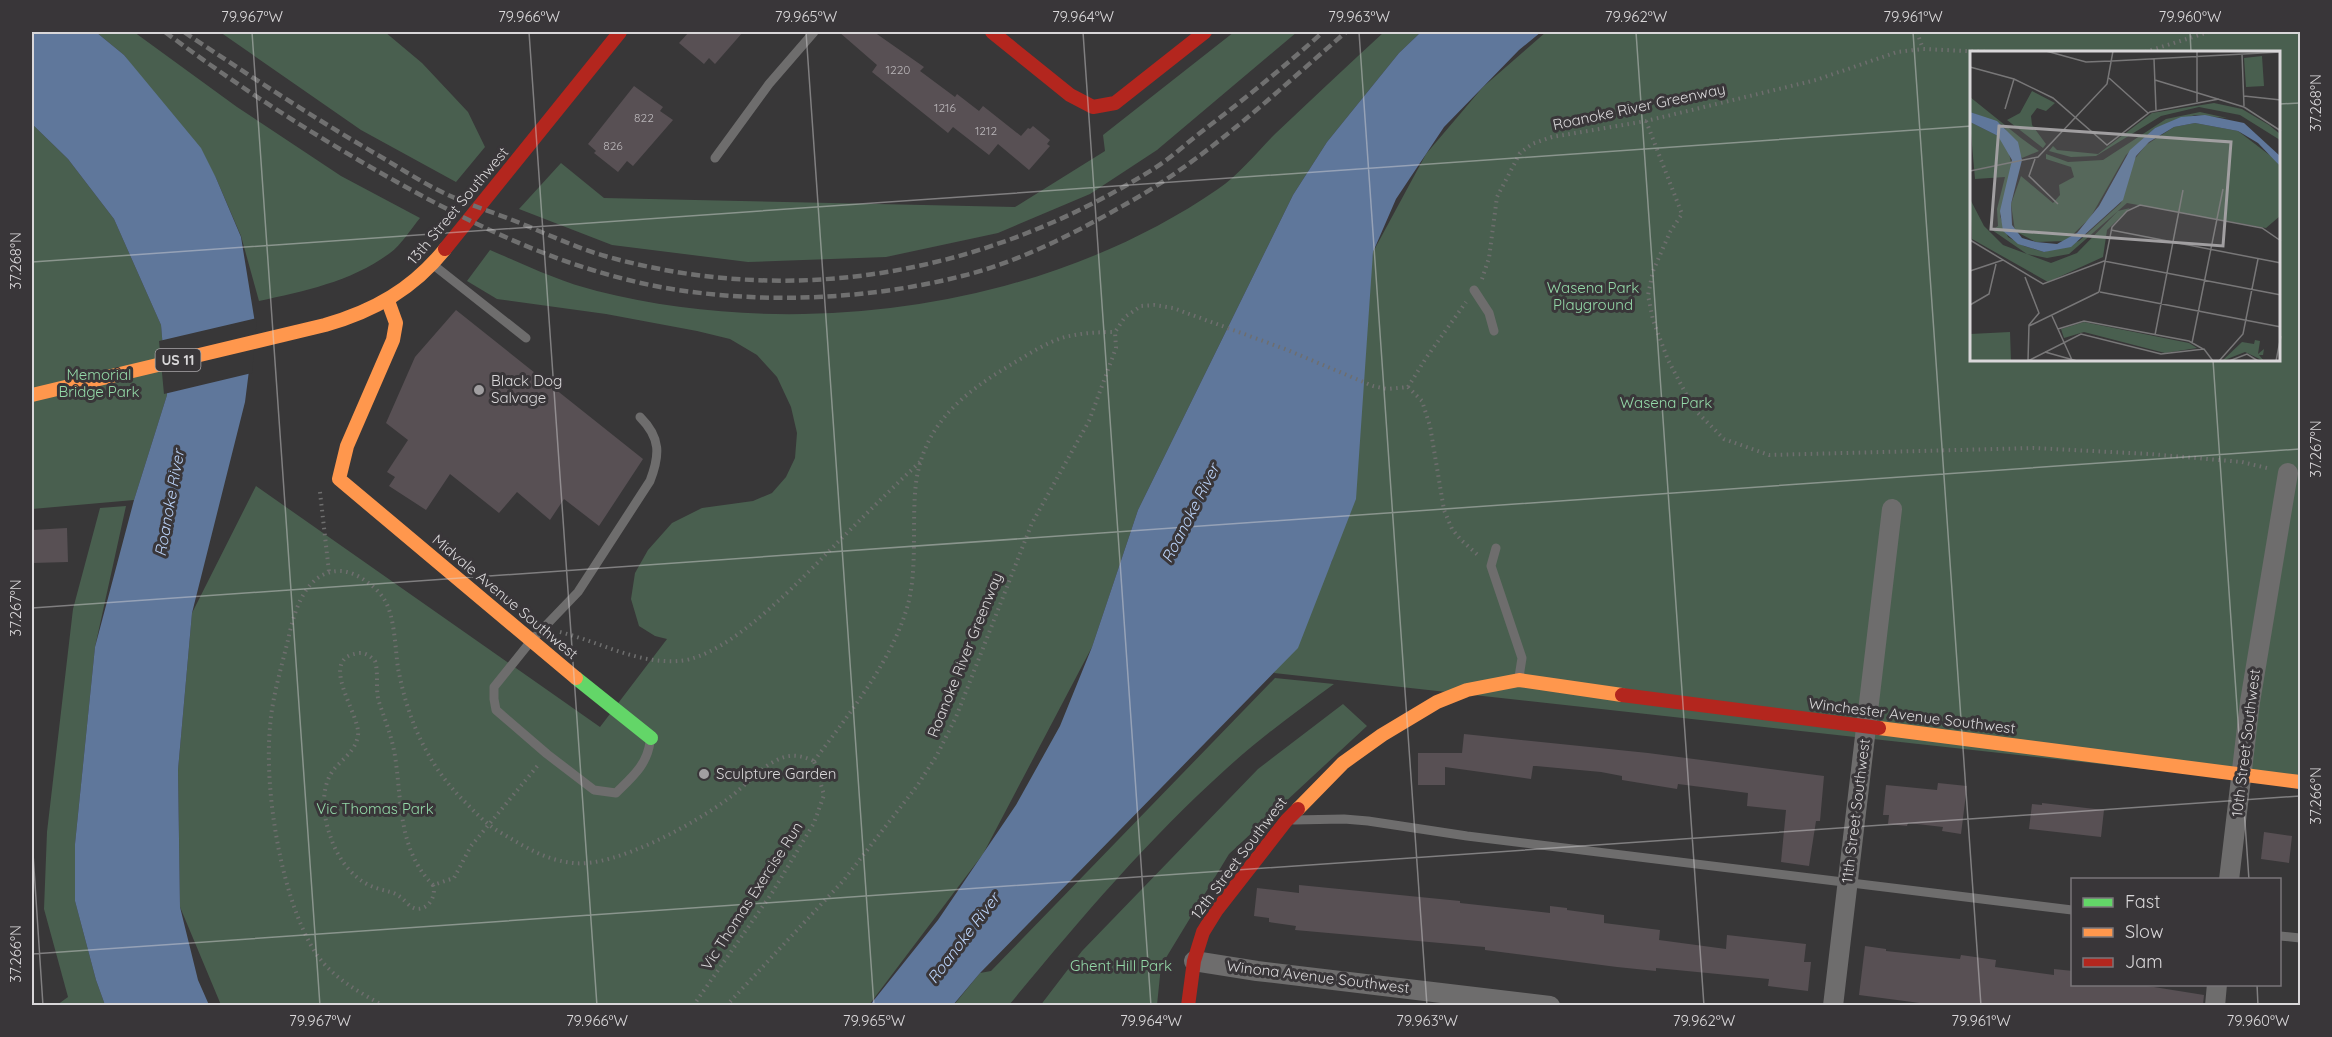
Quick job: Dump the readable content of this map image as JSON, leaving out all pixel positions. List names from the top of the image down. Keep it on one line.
{"streets":{"street":["13th Street Southwest","US 11","Midvale Avenue Southwest","Winchester Avenue Southwest","10th Street Southwest","11th Street Southwest","12th Street Southwest","Winona Avenue Southwest"],"path":["Roanoke River Greenway","Vic Thomas Exercise Run"]},"crossings":[["13th Street Southwest","US 11"],["13th Street Southwest","Midvale Avenue Southwest"],["US 11","Midvale Avenue Southwest"],["Winchester Avenue Southwest","10th Street Southwest"],["Winchester Avenue Southwest","11th Street Southwest"],["Winchester Avenue Southwest","12th Street Southwest"],["12th Street Southwest","Winona Avenue Southwest"]],"water":["Roanoke River"],"parks":["Wasena Park Playground","Memorial Bridge Park","Wasena Park","Vic Thomas Park","Ghent Hill Park"],"places":["Black Dog Salvage","Sculpture Garden"],"house_numbers":["1220","1216","822","1212","826"],"legend":["Fast","Slow","Jam"],"coordinates":["79.967°W","79.966°W","79.965°W","79.964°W","79.963°W","79.962°W","79.961°W","79.960°W","37.268°N","37.267°N","37.266°N"]}
